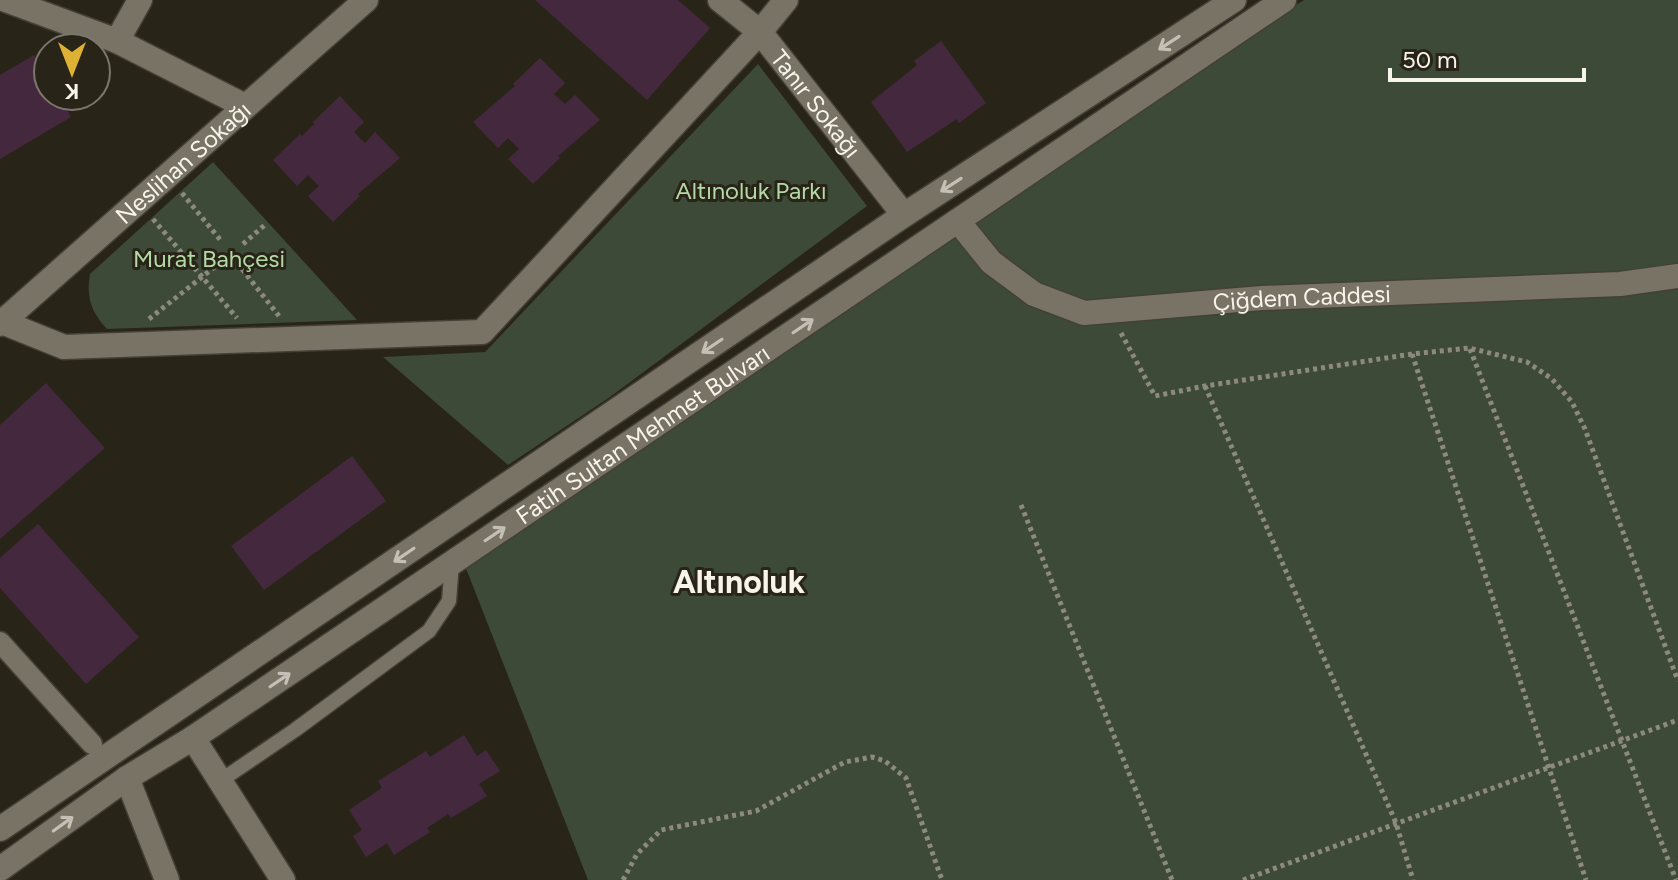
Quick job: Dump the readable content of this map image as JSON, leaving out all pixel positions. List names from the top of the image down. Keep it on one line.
{"streets":{"street":["Tanır Sokağı","Neslihan Sokağı","Çiğdem Caddesi","Fatih Sultan Mehmet Bulvarı"]},"crossings":[["Tanır Sokağı","Fatih Sultan Mehmet Bulvarı"],["Çiğdem Caddesi","Fatih Sultan Mehmet Bulvarı"]],"districts":["Altınoluk"],"parks":["Altınoluk Parkı","Murat Bahçesi"],"scale_bar":"50 m","north":"bottom"}
